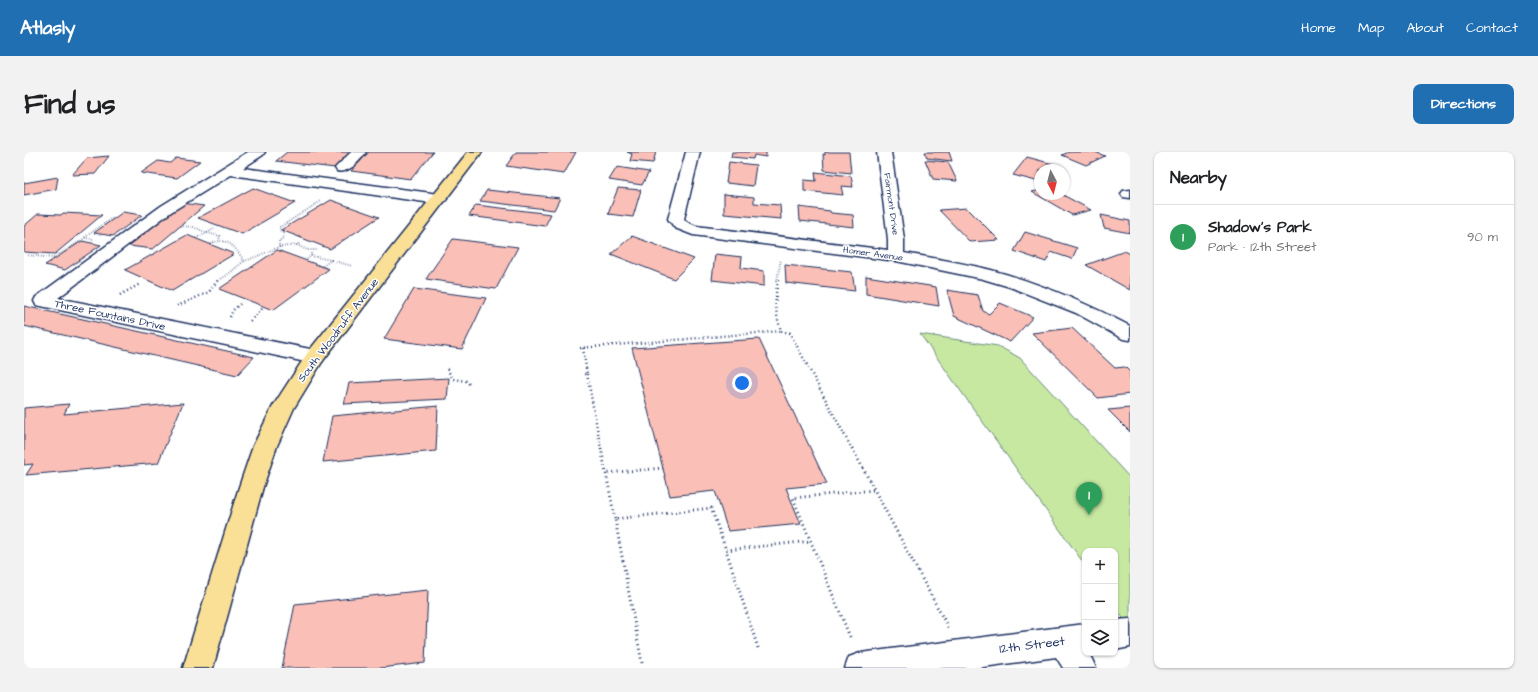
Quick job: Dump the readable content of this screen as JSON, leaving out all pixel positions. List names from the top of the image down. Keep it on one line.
{"streets":{"main road":["South Woodruff Avenue"],"street":["Fairmont Drive","Homer Avenue","Three Fountains Drive","12th Street"]},"crossings":[["Fairmont Drive","Homer Avenue"],["Three Fountains Drive","South Woodruff Avenue"]],"north":"bottom","page":{"header":"Atlasly","nav":["Home","Map","About","Contact"],"buttons":"Directions","title":"Find us","heading":"Nearby","list":[{"mark":"1","name":"Shadow's Park","note":"Park · 12th Street","value":"90 m"}],"pins":"1","map_buttons":["+","−"]}}
